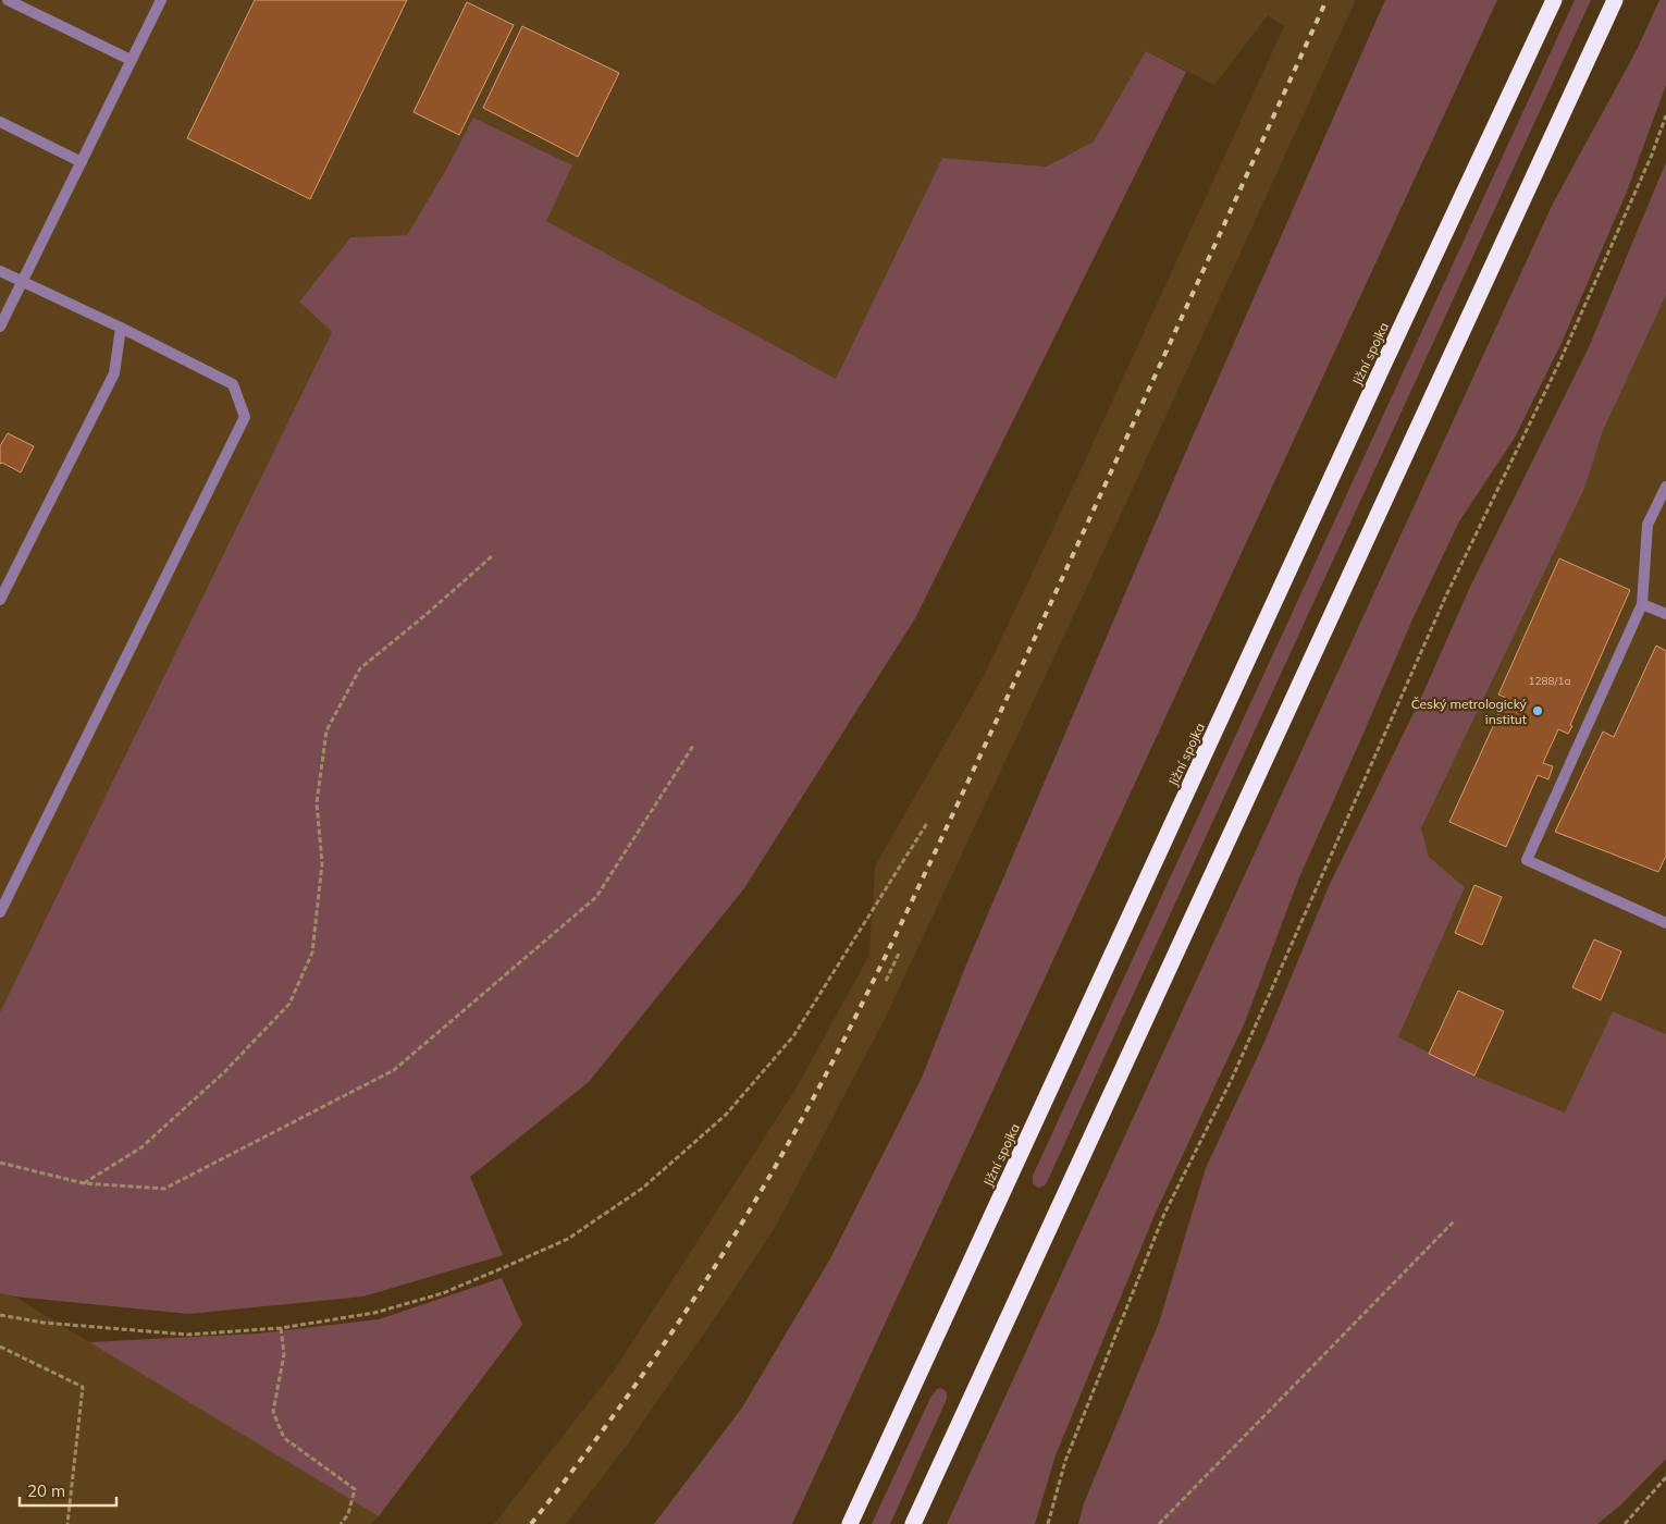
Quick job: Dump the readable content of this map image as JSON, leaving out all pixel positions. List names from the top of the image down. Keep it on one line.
{"streets":{"highway":["Jižní spojka"]},"places":["Český metrologický institut"],"house_numbers":["1288/1a"],"scale_bar":"20 m"}
